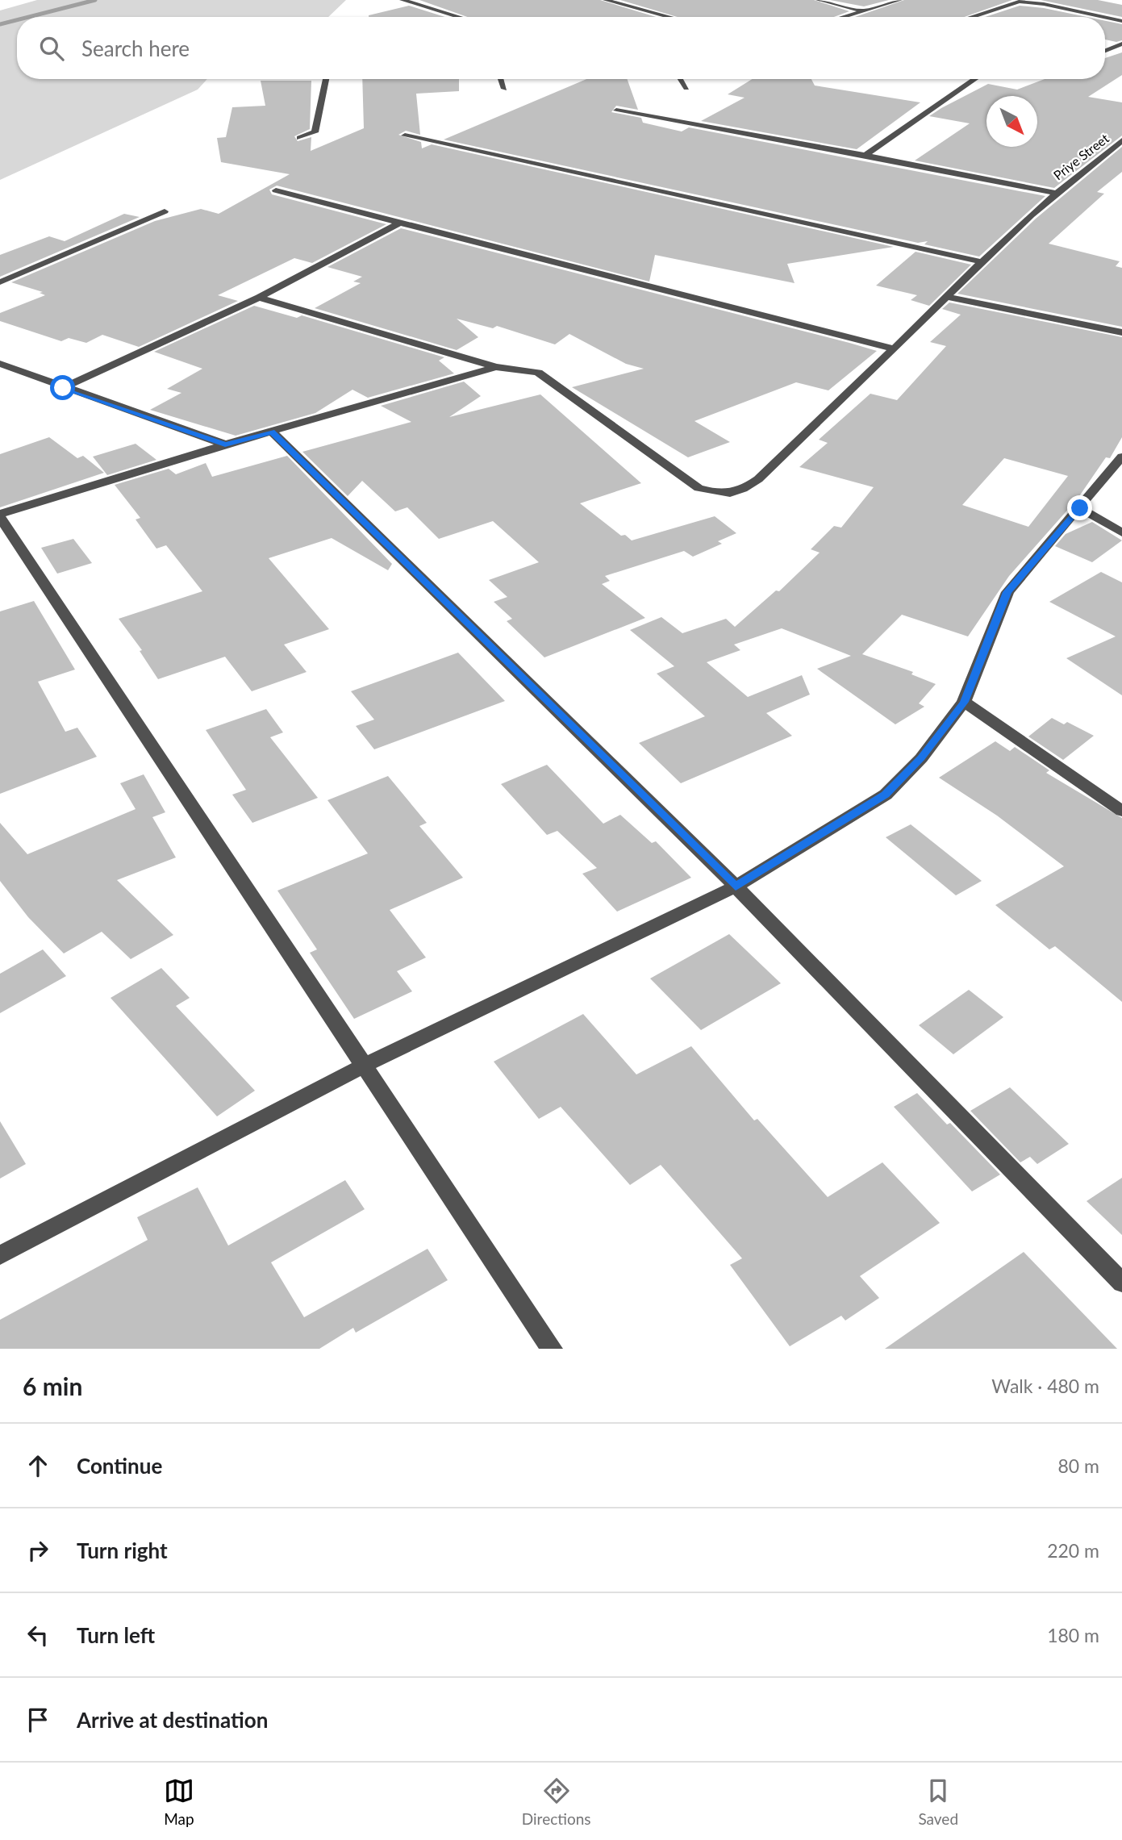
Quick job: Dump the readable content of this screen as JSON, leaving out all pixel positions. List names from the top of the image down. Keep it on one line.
{"streets":{"street":["Priye Street"]},"north":"bottom right","page":{"search":"Search here","heading":["6 min","Walk · 480 m"],"list":[["Continue","80 m"],["Turn right","220 m"],["Turn left","180 m"],"Arrive at destination"],"nav":["Map","Directions","Saved"]}}
